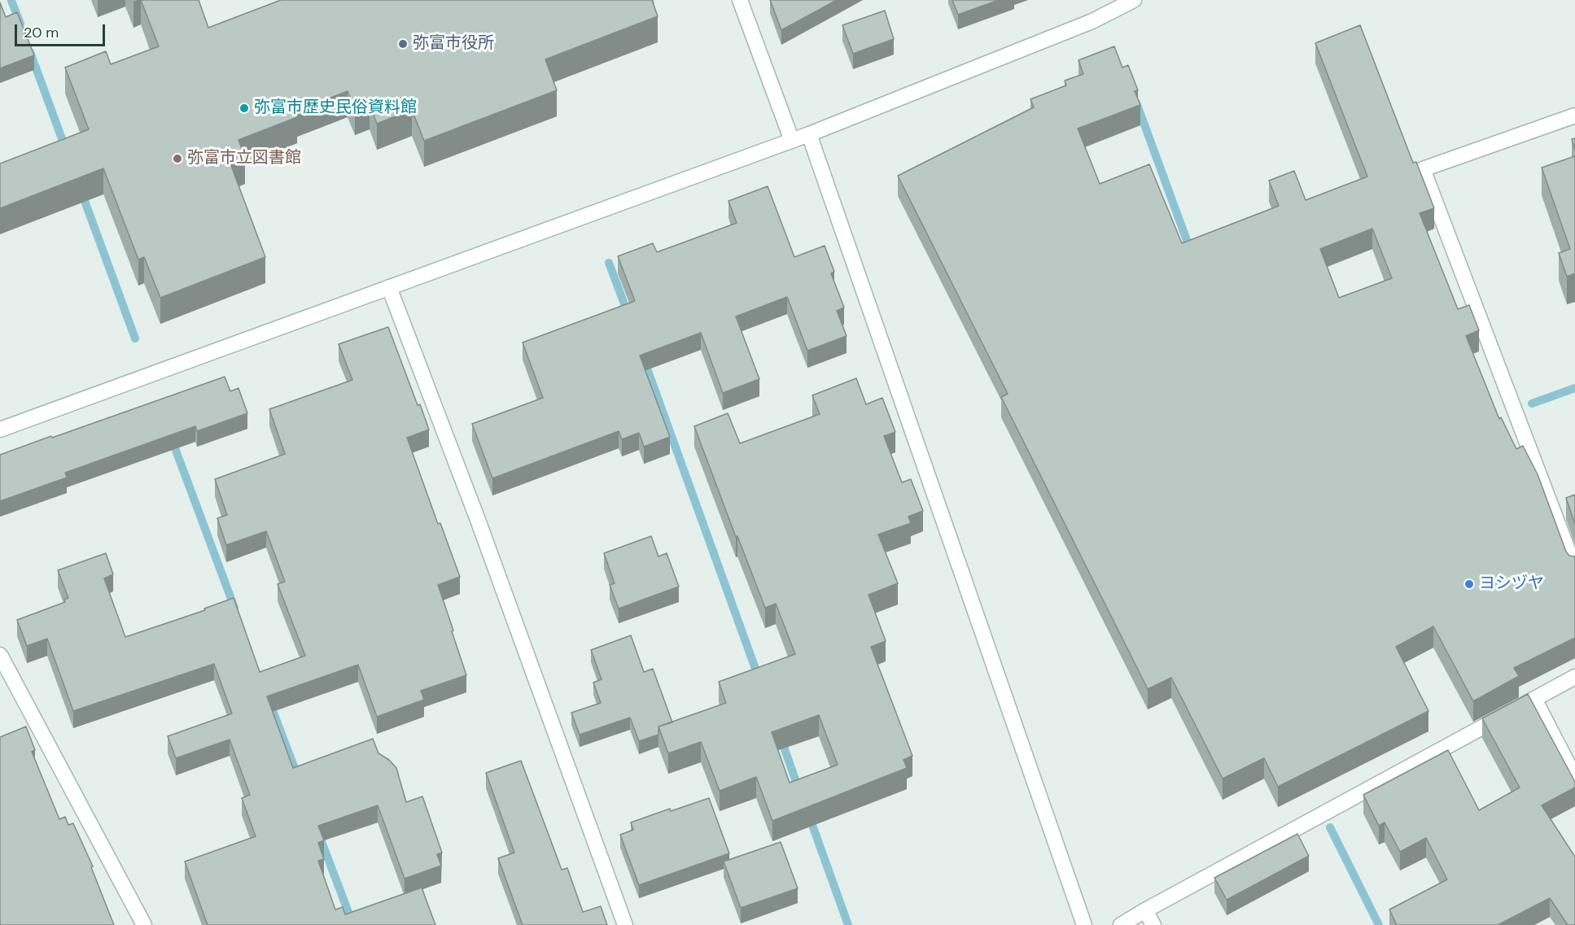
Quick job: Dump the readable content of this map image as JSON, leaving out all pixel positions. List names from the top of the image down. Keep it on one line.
{"places":["弥富市役所","弥富市歴史民俗資料館","弥富市立図書館","ヨシヅヤ"],"scale_bar":"20 m"}
